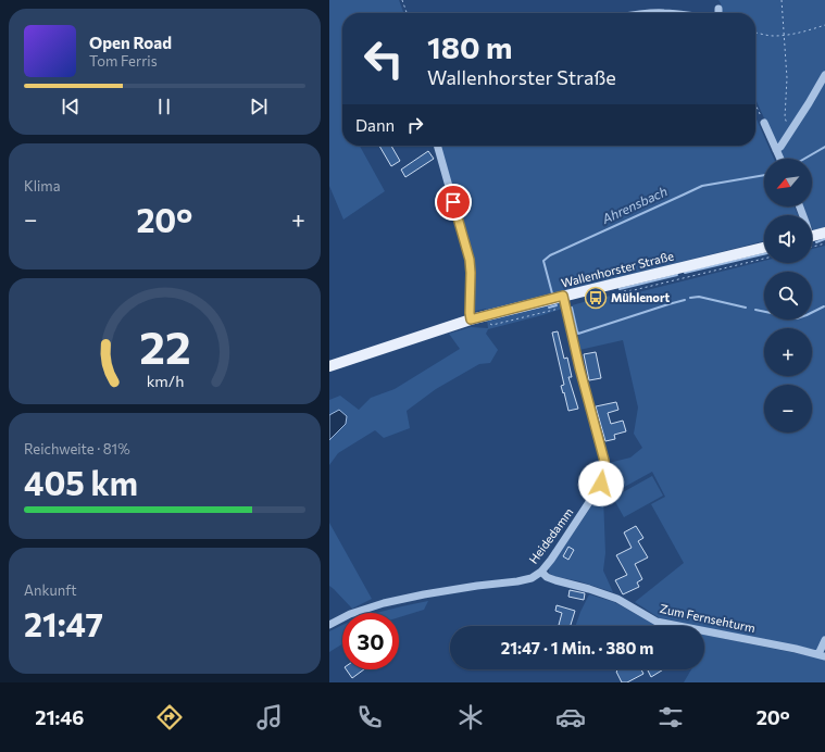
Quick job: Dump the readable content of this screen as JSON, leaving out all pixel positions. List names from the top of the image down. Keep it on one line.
{"streets":{"main road":["Wallenhorster Straße"],"street":["Heidedamm","Zum Fernsehturm"]},"crossings":[["Wallenhorster Straße","Heidedamm"],["Heidedamm","Zum Fernsehturm"]],"water":["Ahrensbach"],"places":{"bus stop":["Mühlenort"]},"north":"bottom left","page":{"turn":["180 m","Wallenhorster Straße"],"song":["Open Road","Tom Ferris"],"then":"Dann","tile":["Klima",["Reichweite · 81%","405 km"],["Ankunft","21:47"]],"map_buttons":["+","−"],"heat":["−","20°","+"],"limit":"30","trip":"21:47 · 1 Min. · 380 m","tabs":["21:46","20°"],"gauge":["22","km/h"]}}
